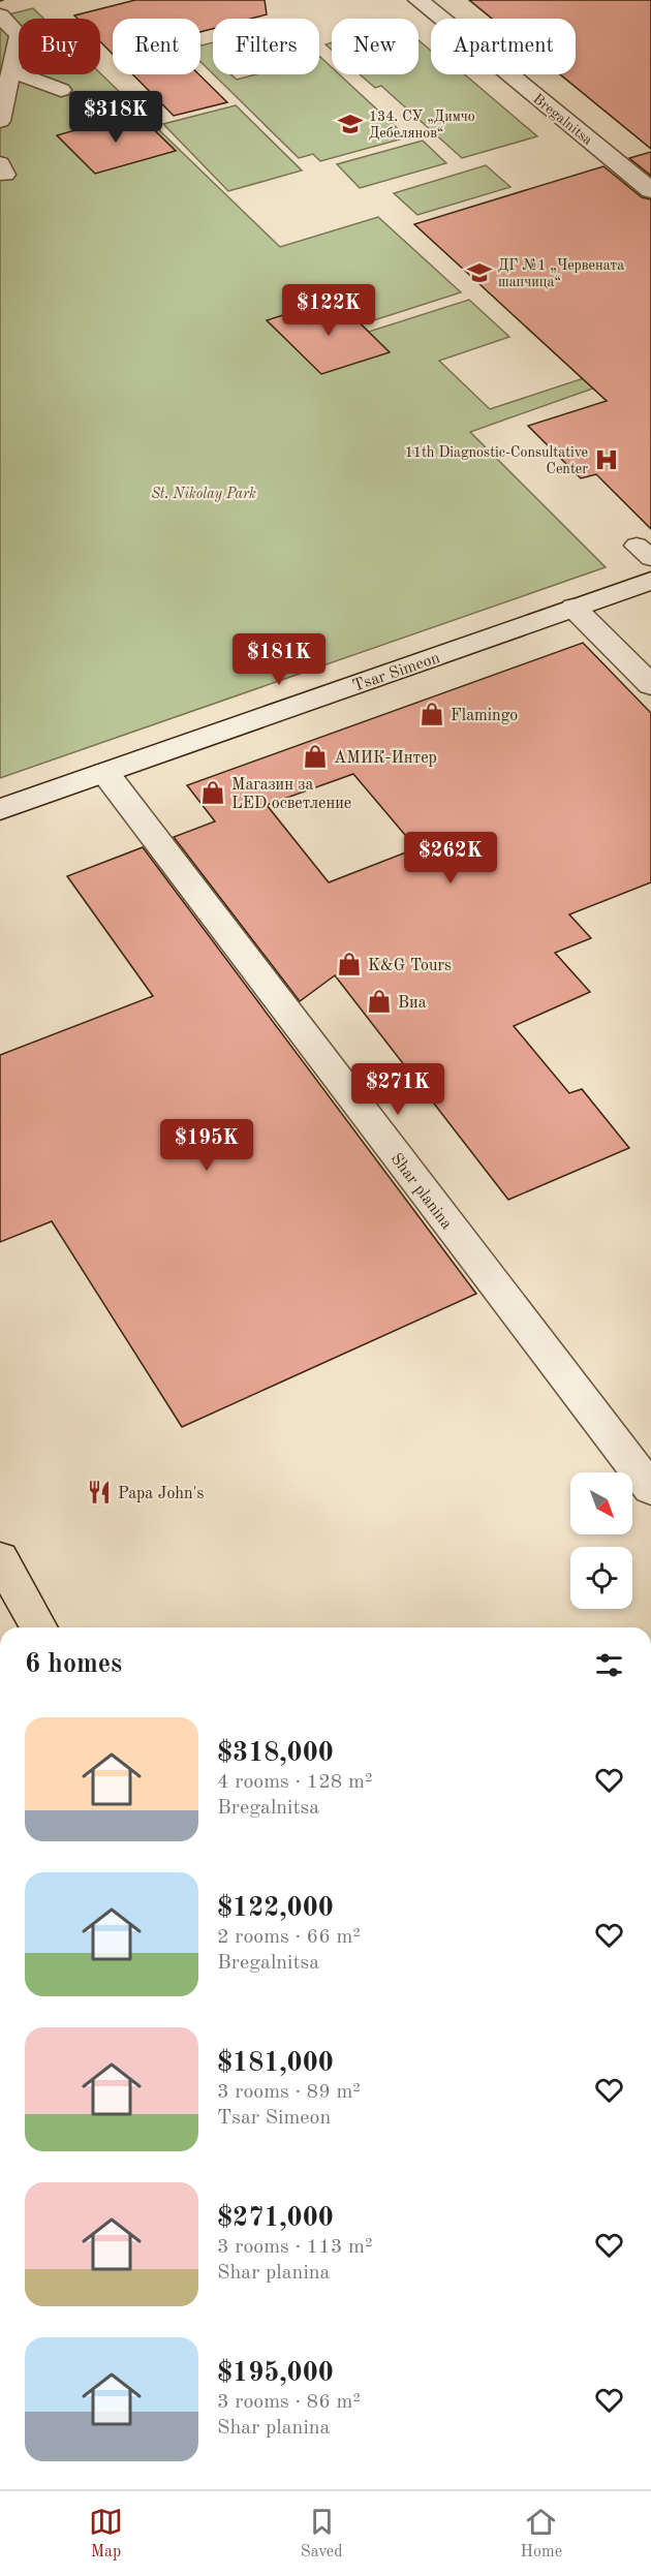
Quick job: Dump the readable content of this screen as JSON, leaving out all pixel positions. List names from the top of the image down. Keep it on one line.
{"streets":{"street":["Bregalnitsa","Tsar Simeon","Shar planina"]},"crossings":[["Tsar Simeon","Shar planina"]],"parks":["St. Nikolay Park"],"places":{"school or university":["134. СУ „Димчо Дебелянов“","ДГ №1 „Червената шапчица“"],"hospital":["11th Diagnostic-Consultative Center"],"shop":["Flamingo","АМИК-Интер","Магазин за LED осветление","K&G Tours","Виа"],"restaurant":["Papa John's"]},"north":"bottom right","page":{"chip":["Buy","Rent","Filters","New","Apartment"],"price":["$318K","$122K","$181K","$262K","$271K","$195K"],"heading":"6 homes","list":[{"name":"$318,000","note":"4 rooms · 128 m² · Bregalnitsa"},{"name":"$122,000","note":"2 rooms · 66 m² · Bregalnitsa"},{"name":"$181,000","note":"3 rooms · 89 m² · Tsar Simeon"},{"name":"$271,000","note":"3 rooms · 113 m² · Shar planina"},{"name":"$195,000","note":"3 rooms · 86 m² · Shar planina"}],"tabs":["Map","Saved","Home"]}}
